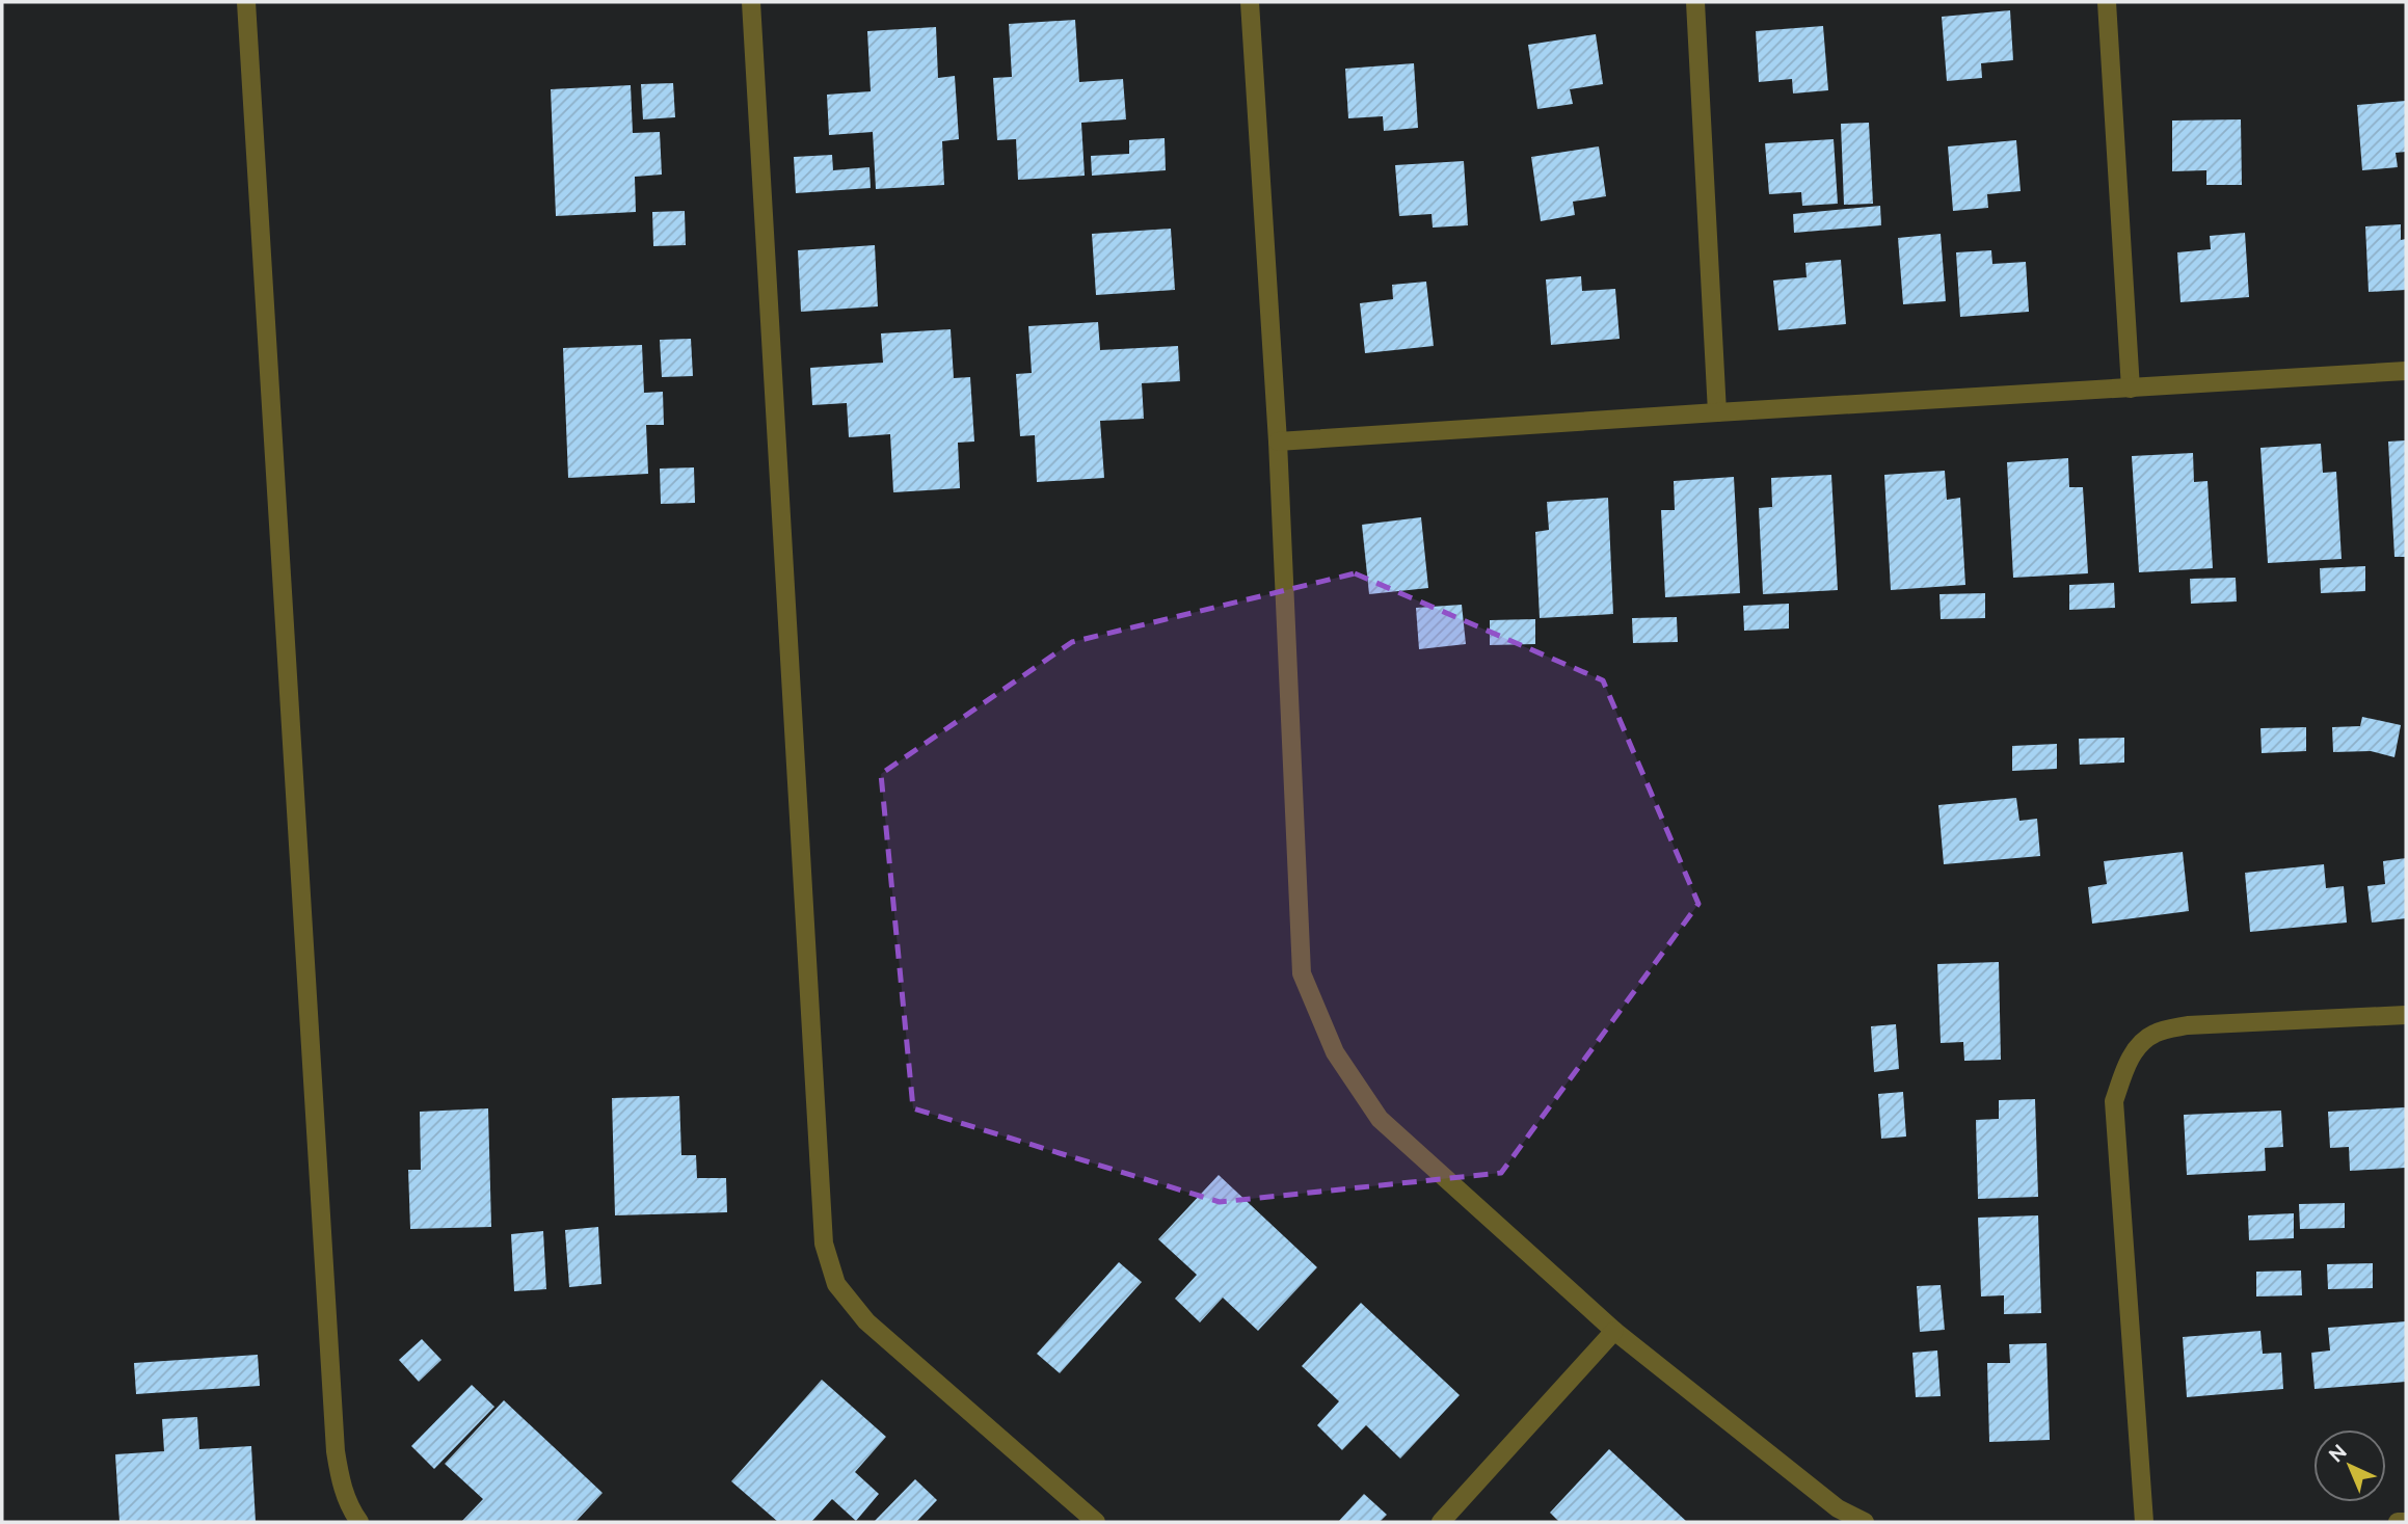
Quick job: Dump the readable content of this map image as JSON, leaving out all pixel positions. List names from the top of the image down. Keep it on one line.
{"north":"top left"}
